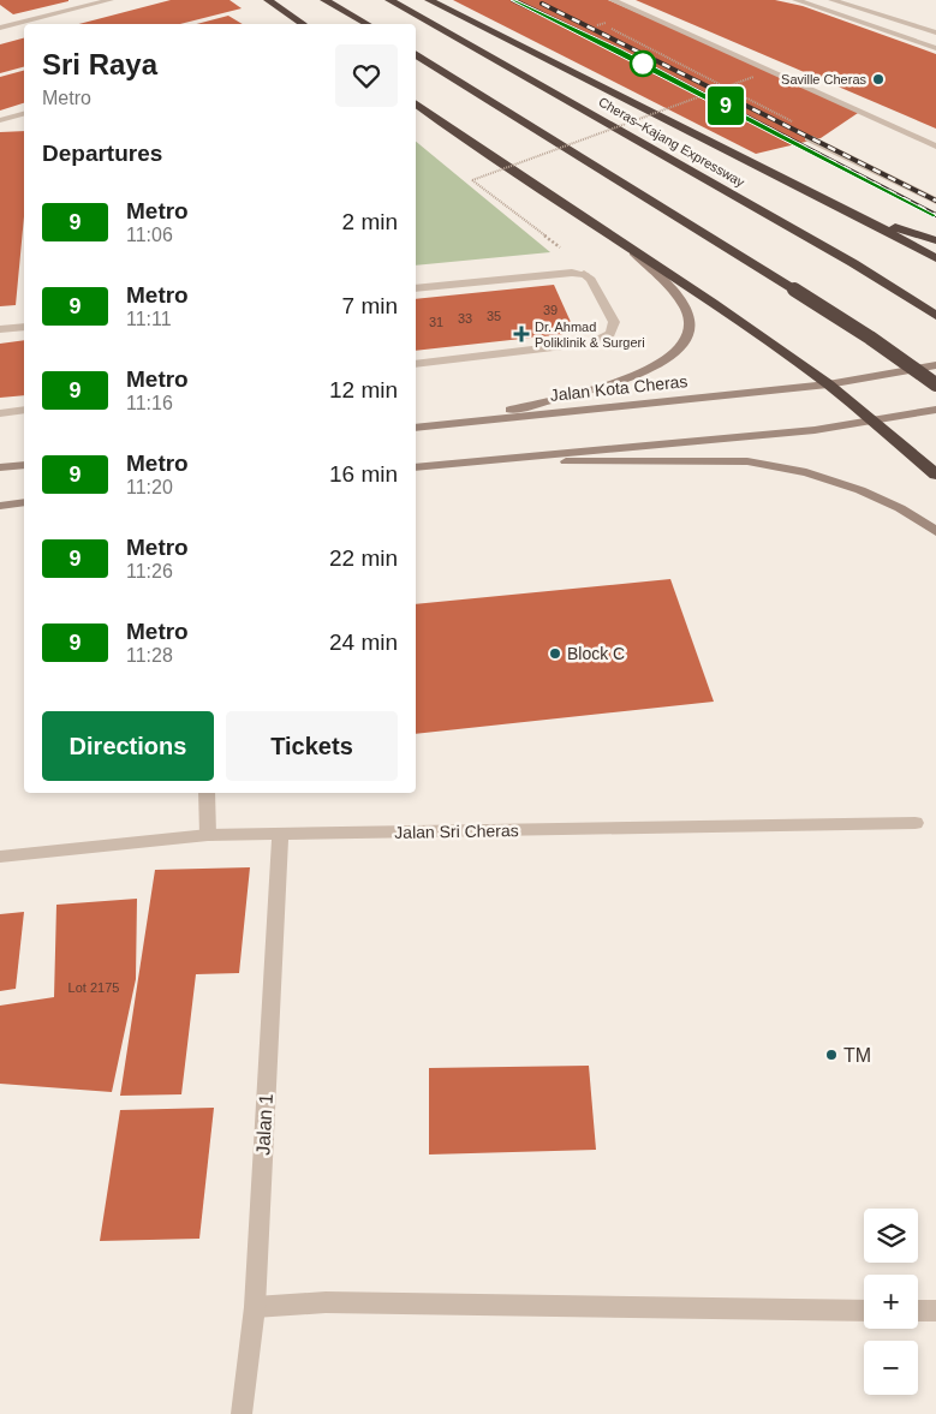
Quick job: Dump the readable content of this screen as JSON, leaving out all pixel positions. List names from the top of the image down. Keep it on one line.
{"streets":{"highway":["Cheras–Kajang Expressway"],"main road":["Jalan Kota Cheras"],"street":["Jalan Sri Cheras","Jalan 1"]},"crossings":[["Jalan Sri Cheras","Jalan 1"]],"places":{"other":["Saville Cheras","Block C","TM"],"health":["Dr. Ahmad Poliklinik & Surgeri"]},"lines":["metro line 9"],"house_numbers":["39","35","33","31","Lot 2175"],"page":{"on_map":"9","heading":[["Sri Raya","Metro"],"Departures"],"list":[{"mark":"9","name":"Metro","note":"11:06","value":"2 min"},{"mark":"9","name":"Metro","note":"11:11","value":"7 min"},{"mark":"9","name":"Metro","note":"11:16","value":"12 min"},{"mark":"9","name":"Metro","note":"11:20","value":"16 min"},{"mark":"9","name":"Metro","note":"11:26","value":"22 min"},{"mark":"9","name":"Metro","note":"11:28","value":"24 min"}],"buttons":["Directions","Tickets"],"map_buttons":["+","−"]}}
